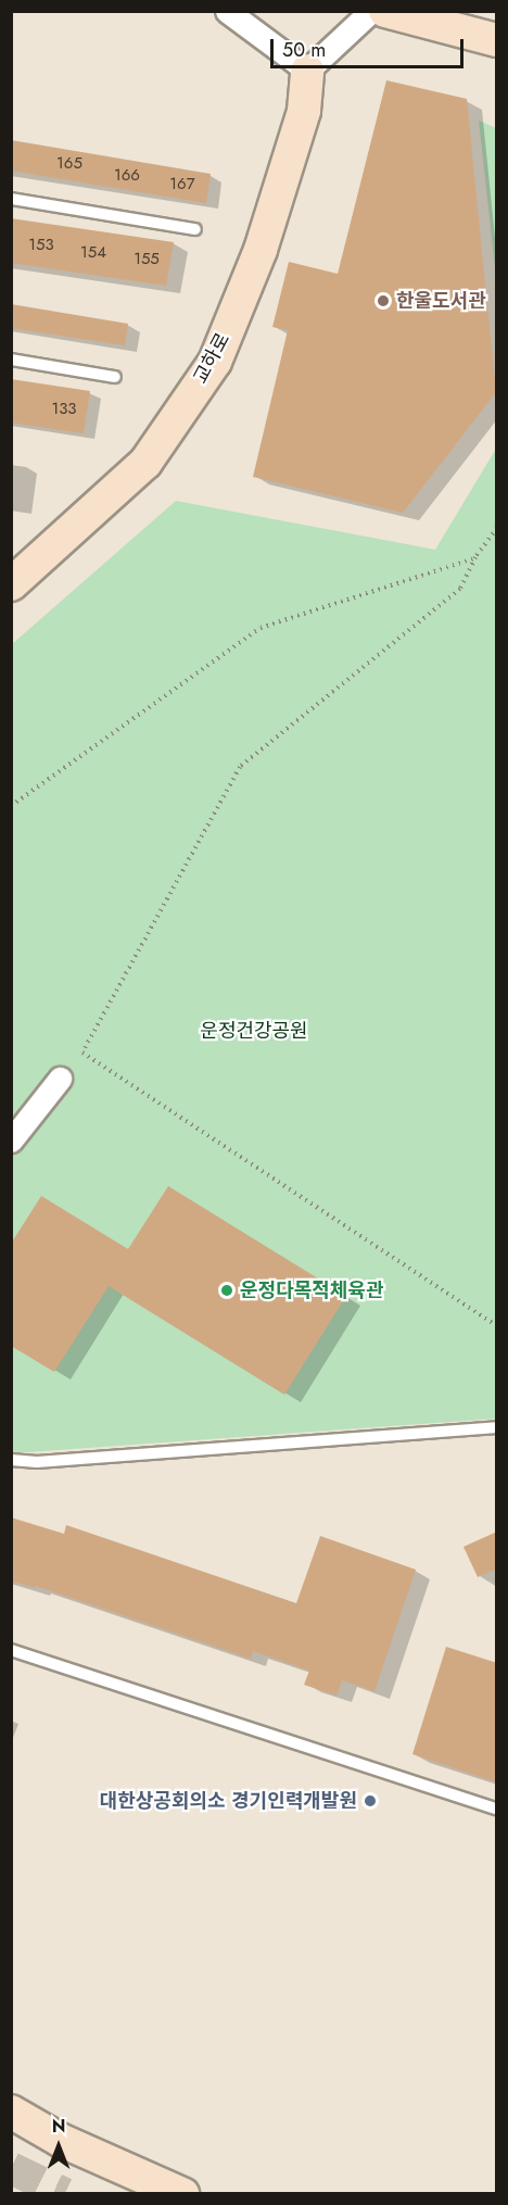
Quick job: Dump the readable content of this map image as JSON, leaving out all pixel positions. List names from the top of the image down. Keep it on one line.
{"streets":{"street":["교하로"]},"parks":["운정건강공원"],"places":["한울도서관","운정다목적체육관","대한상공회의소 경기인력개발원"],"house_numbers":["165","166","167","153","154","155","133"],"scale_bar":"50 m","north":"top"}
